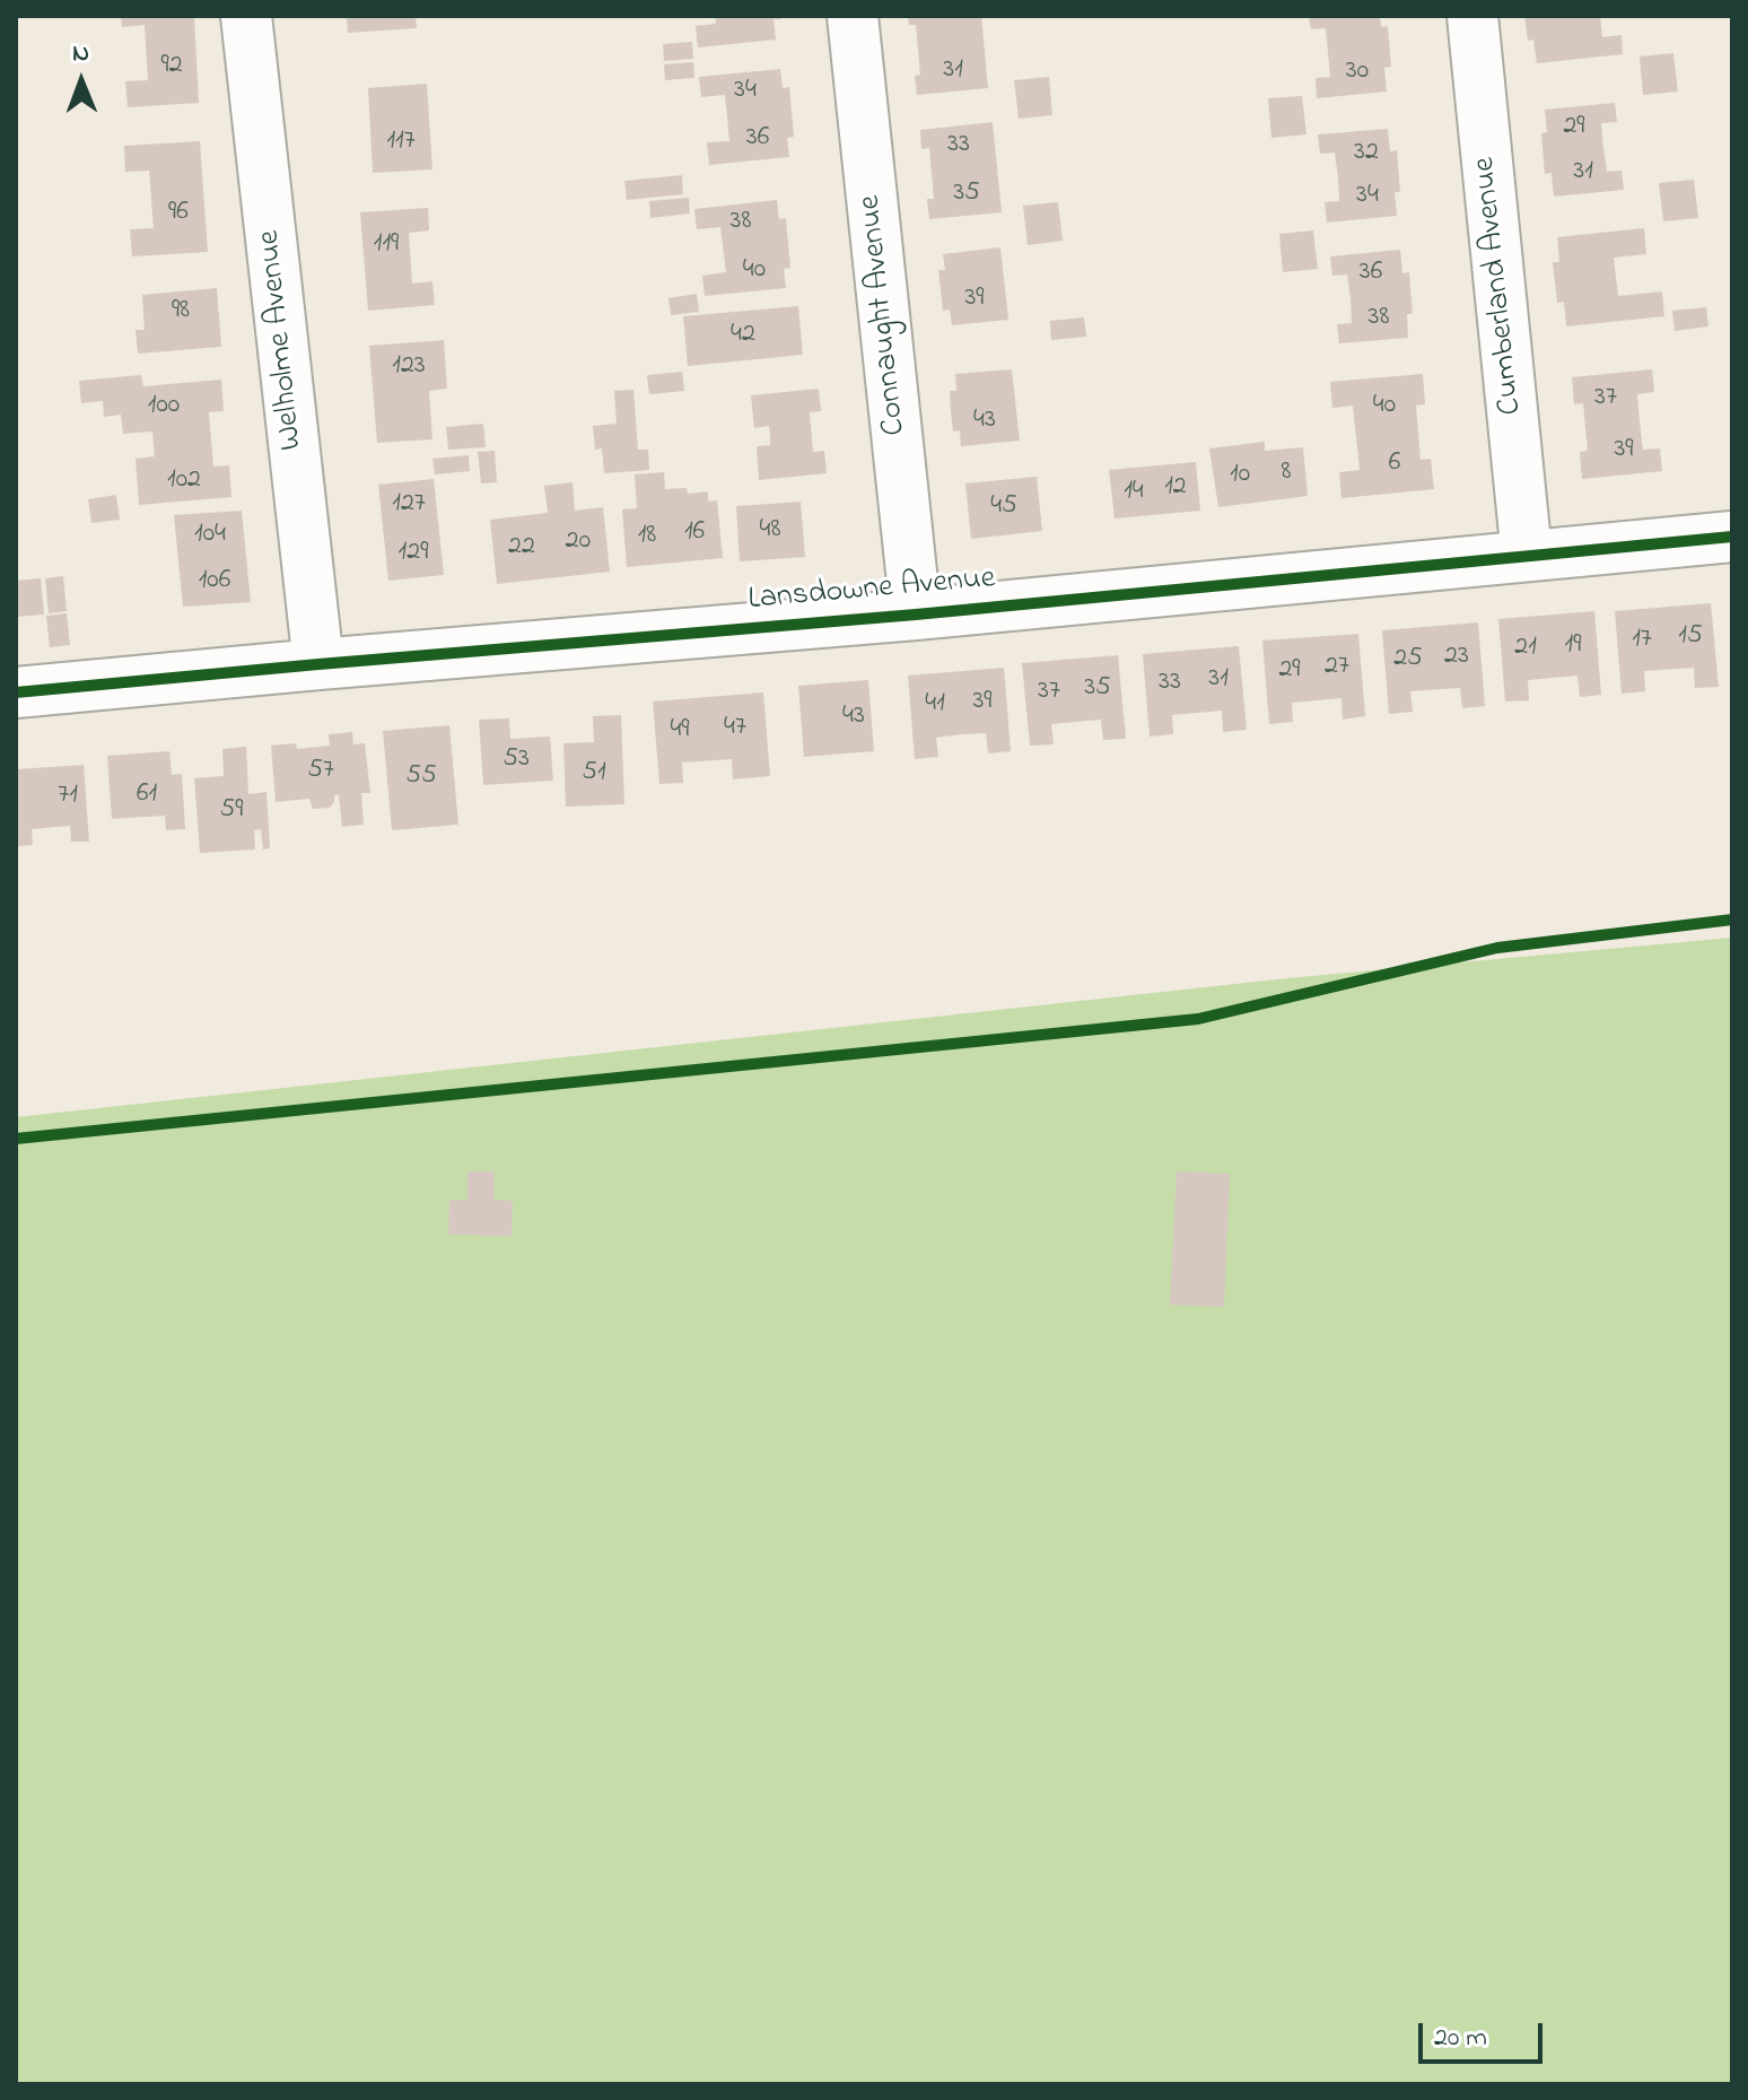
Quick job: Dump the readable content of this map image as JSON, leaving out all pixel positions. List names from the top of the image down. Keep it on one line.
{"streets":{"street":["Cumberland Avenue","Connaught Avenue","Welholme Avenue","Lansdowne Avenue"]},"crossings":[["Cumberland Avenue","Lansdowne Avenue"],["Connaught Avenue","Lansdowne Avenue"],["Welholme Avenue","Lansdowne Avenue"]],"house_numbers":["92","31","30","34","29","36","117","33","32","31","35","34","96","38","119","40","36","39","98","38","42","123","37","100","40","43","39","6","8","10","102","12","14","127","45","48","16","104","18","20","22","129","106","15","17","19","21","23","25","27","29","31","33","35","37","39","41","43","47","49","53","57","51","55","61","71","59"],"scale_bar":"20 m","north":"top"}
